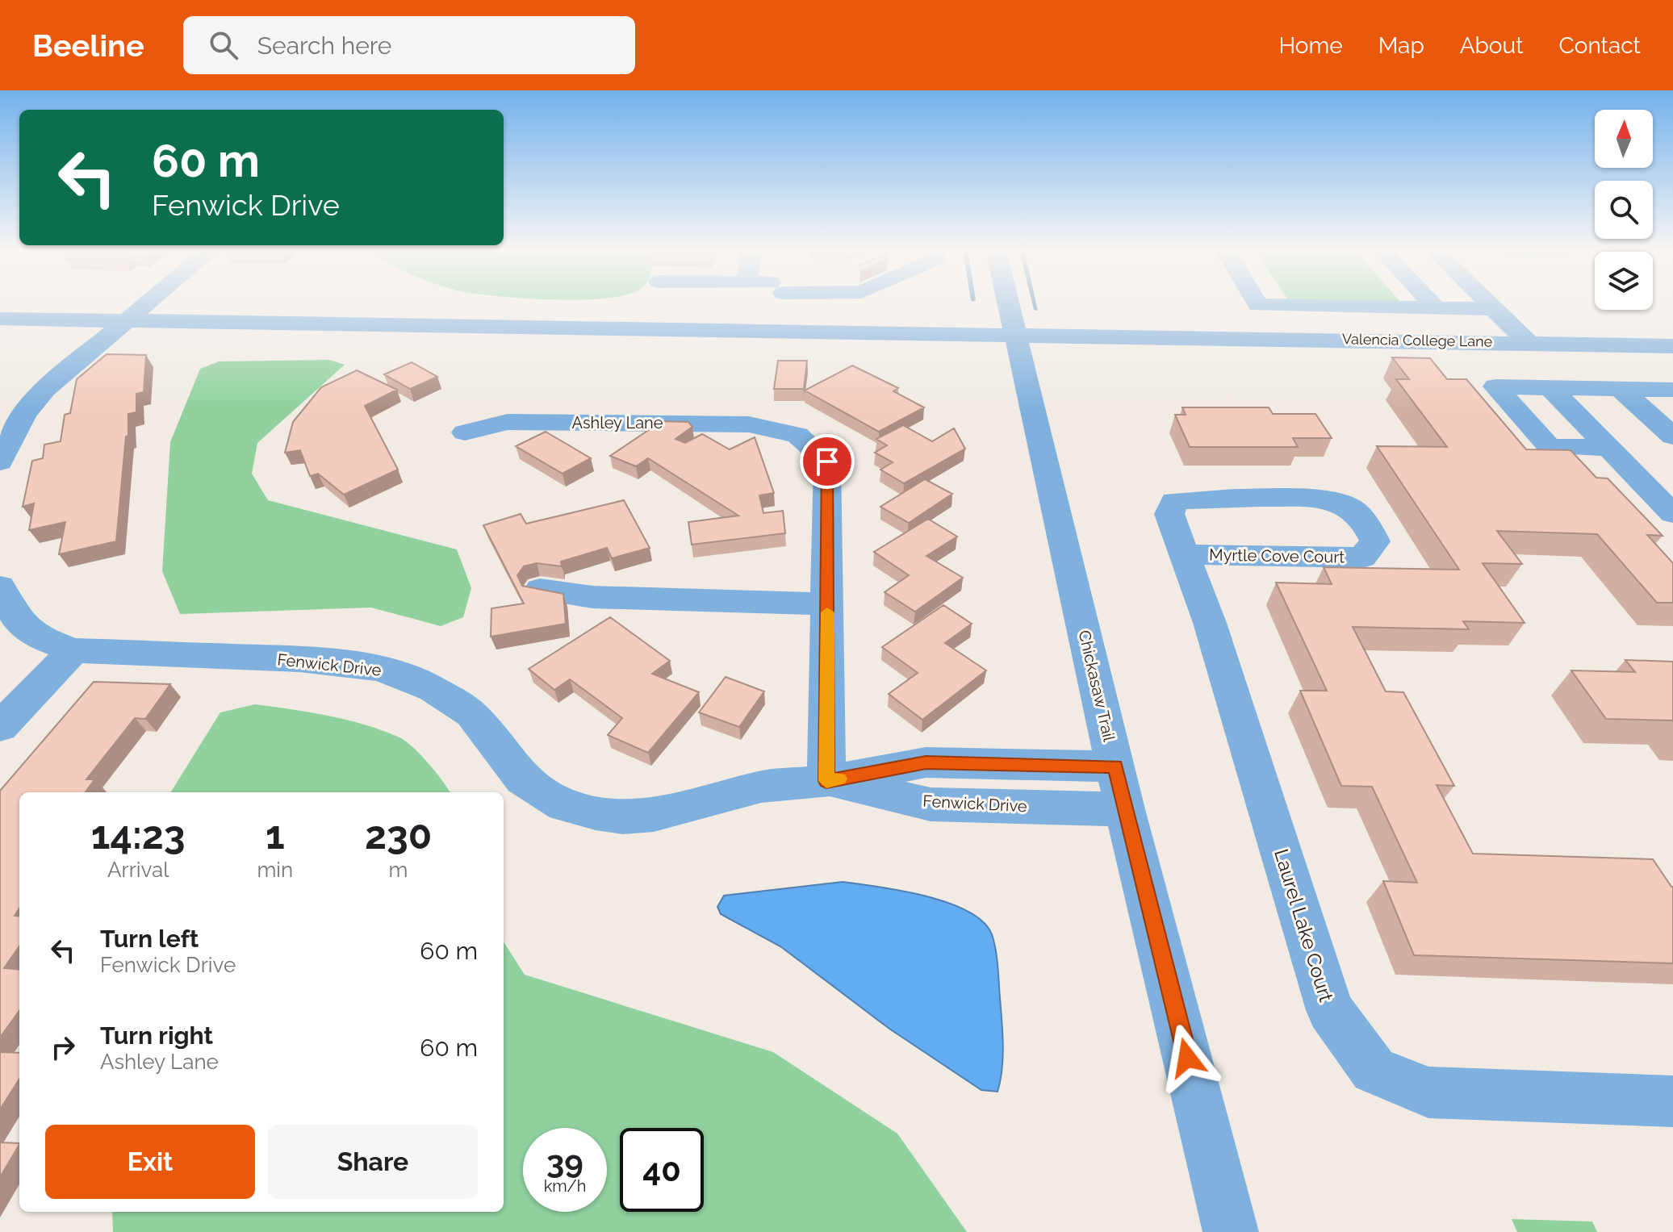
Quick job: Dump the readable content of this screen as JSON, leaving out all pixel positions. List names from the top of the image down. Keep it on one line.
{"streets":{"street":["Valencia College Lane","Ashley Lane","Myrtle Cove Court","Fenwick Drive","Chickasaw Trail","Laurel Lake Court"]},"crossings":[["Valencia College Lane","Chickasaw Trail"],["Ashley Lane","Fenwick Drive"],["Myrtle Cove Court","Laurel Lake Court"],["Fenwick Drive","Chickasaw Trail"]],"north":"top","page":{"header":"Beeline","search":"Search here","nav":["Home","Map","About","Contact"],"turn":["60 m","Fenwick Drive"],"eta":["14:23","Arrival","1","min","230","m"],"list":[{"name":"Turn left","note":"Fenwick Drive","value":"60 m"},{"name":"Turn right","note":"Ashley Lane","value":"60 m"}],"buttons":["Exit","Share"],"speed":"39 km/h","limit":"40"}}
